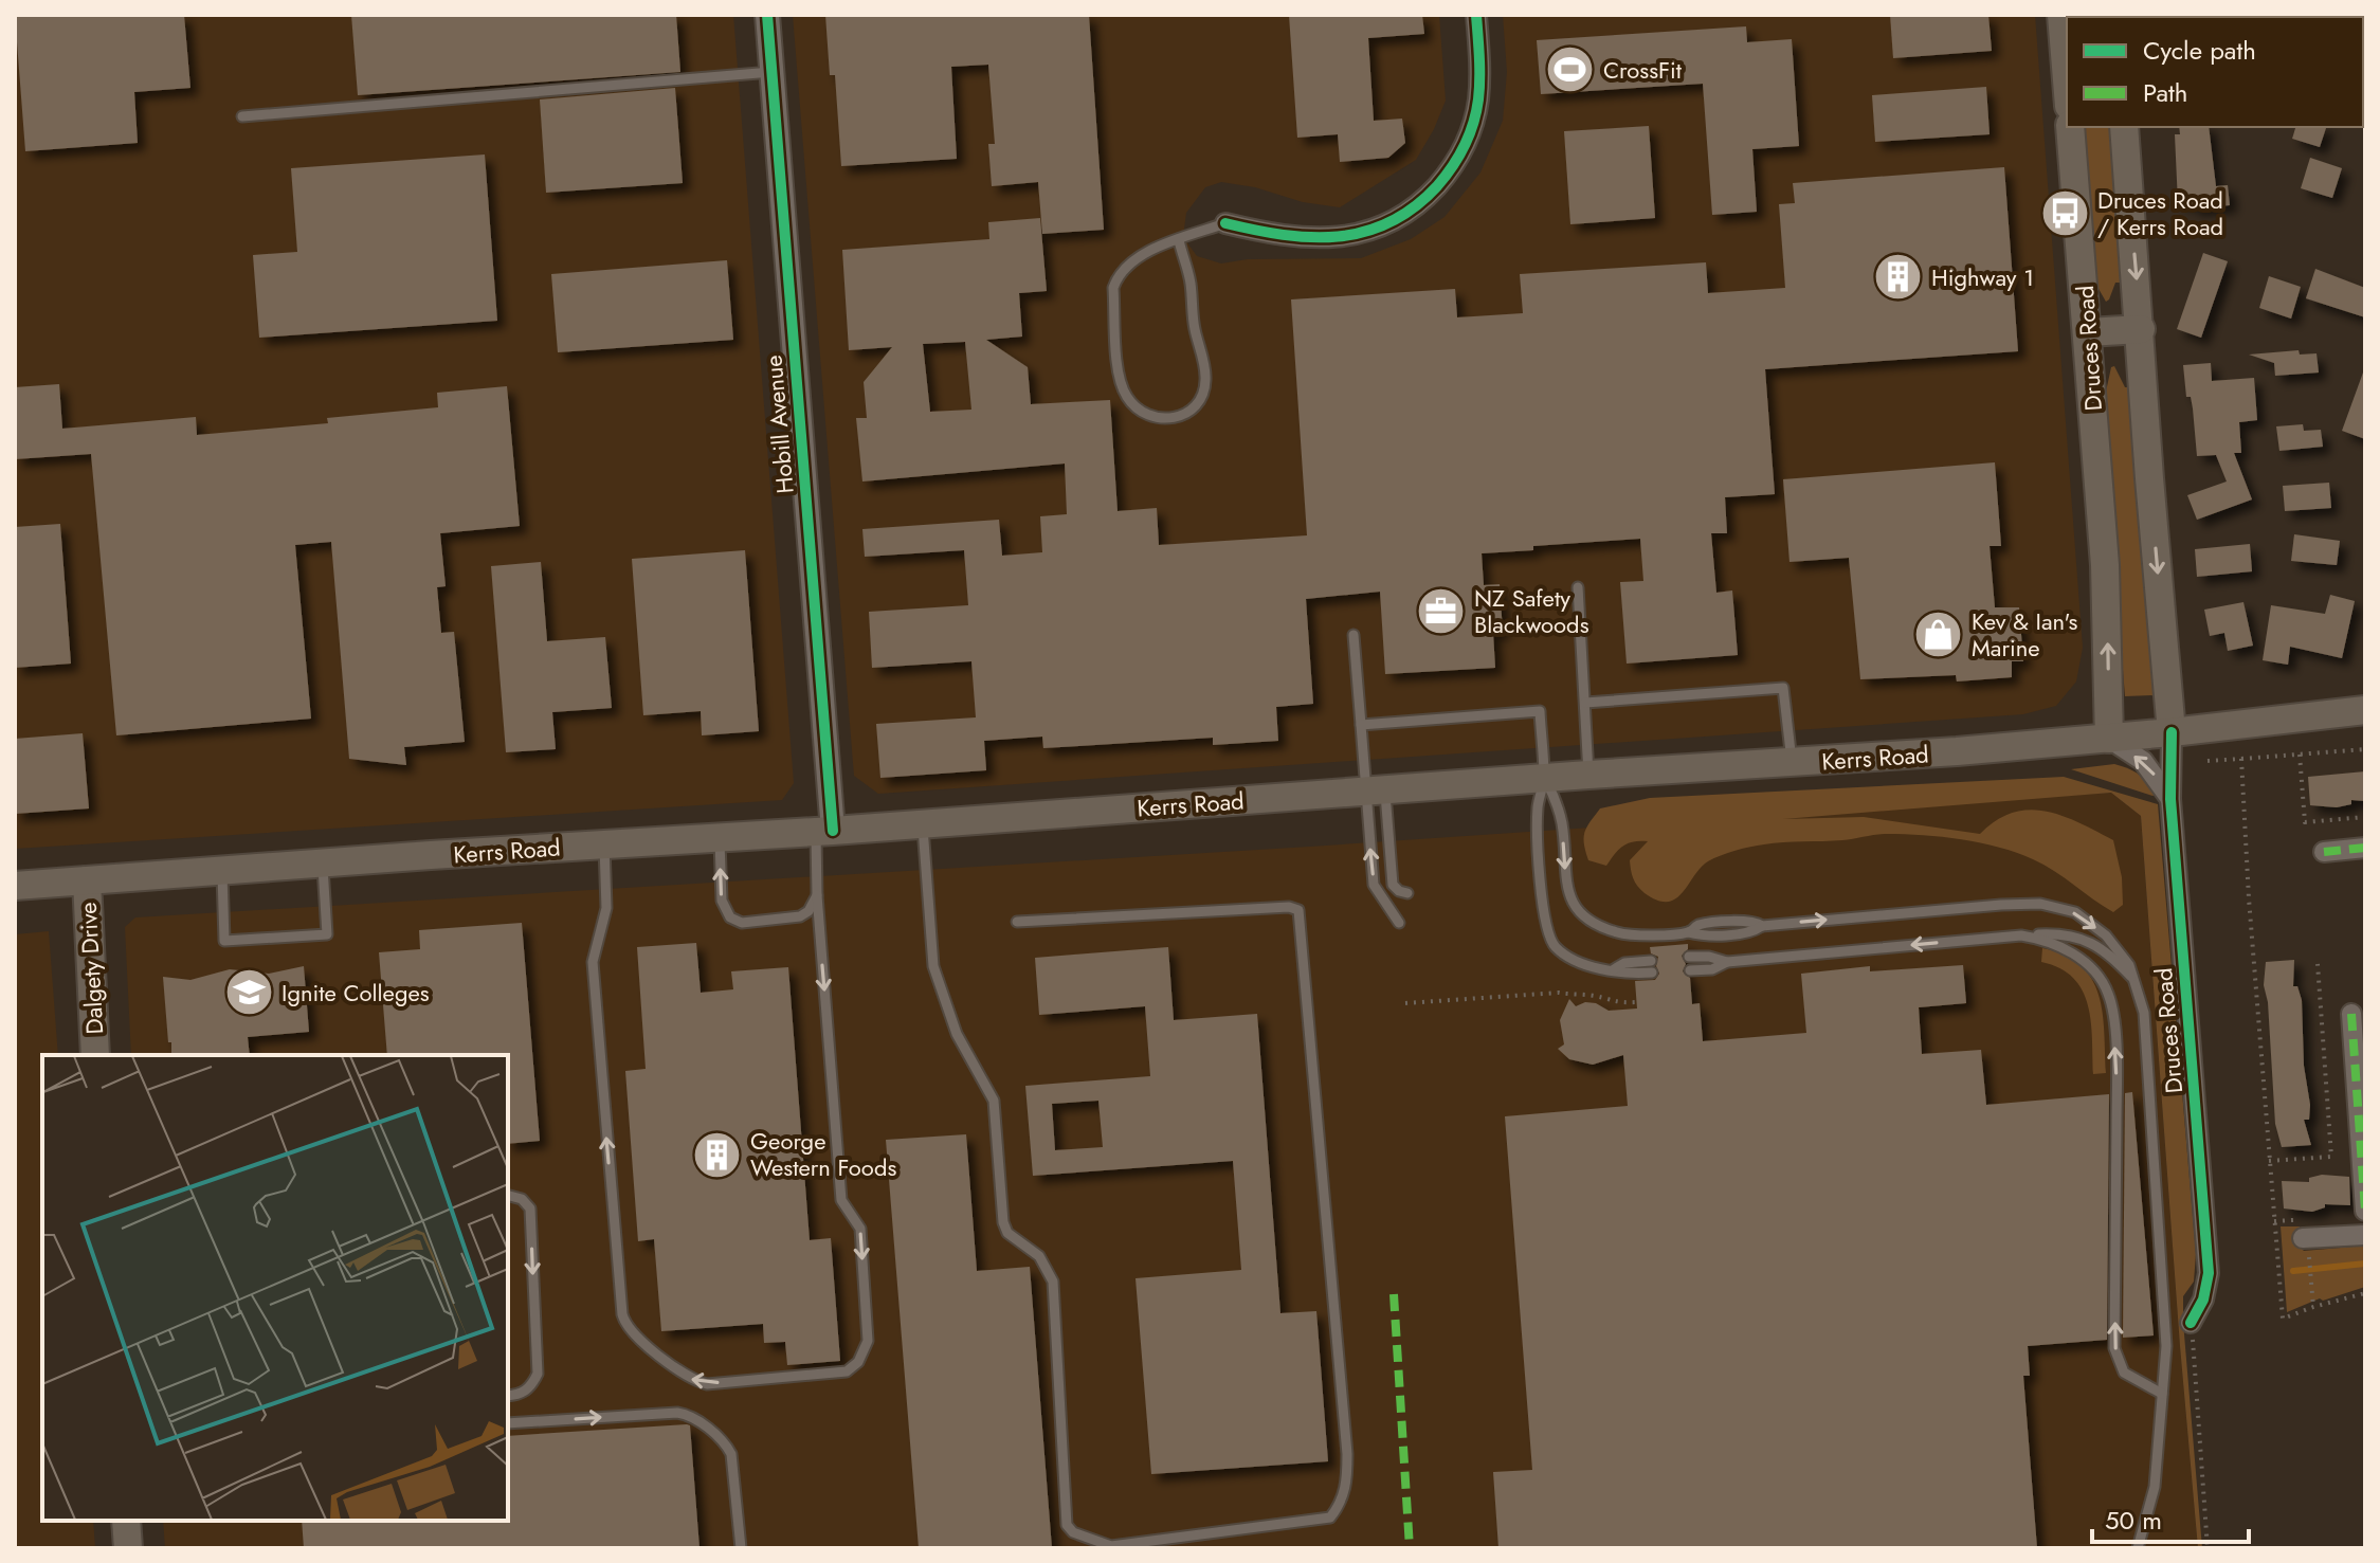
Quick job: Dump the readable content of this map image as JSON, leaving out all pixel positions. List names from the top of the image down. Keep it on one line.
{"streets":{"main road":["Druces Road","Kerrs Road","Dalgety Drive"],"street":["Hobill Avenue"]},"crossings":[["Druces Road","Kerrs Road"],["Hobill Avenue","Kerrs Road"],["Kerrs Road","Dalgety Drive"]],"places":{"sports":["CrossFit"],"bus stop":["Druces Road / Kerrs Road"],"building":["Highway 1","George Western Foods"],"office":["NZ Safety Blackwoods"],"shop":["Kev & Ian's Marine"],"school or university":["Ignite Colleges"]},"legend":["Cycle path","Path"],"scale_bar":"50 m"}
